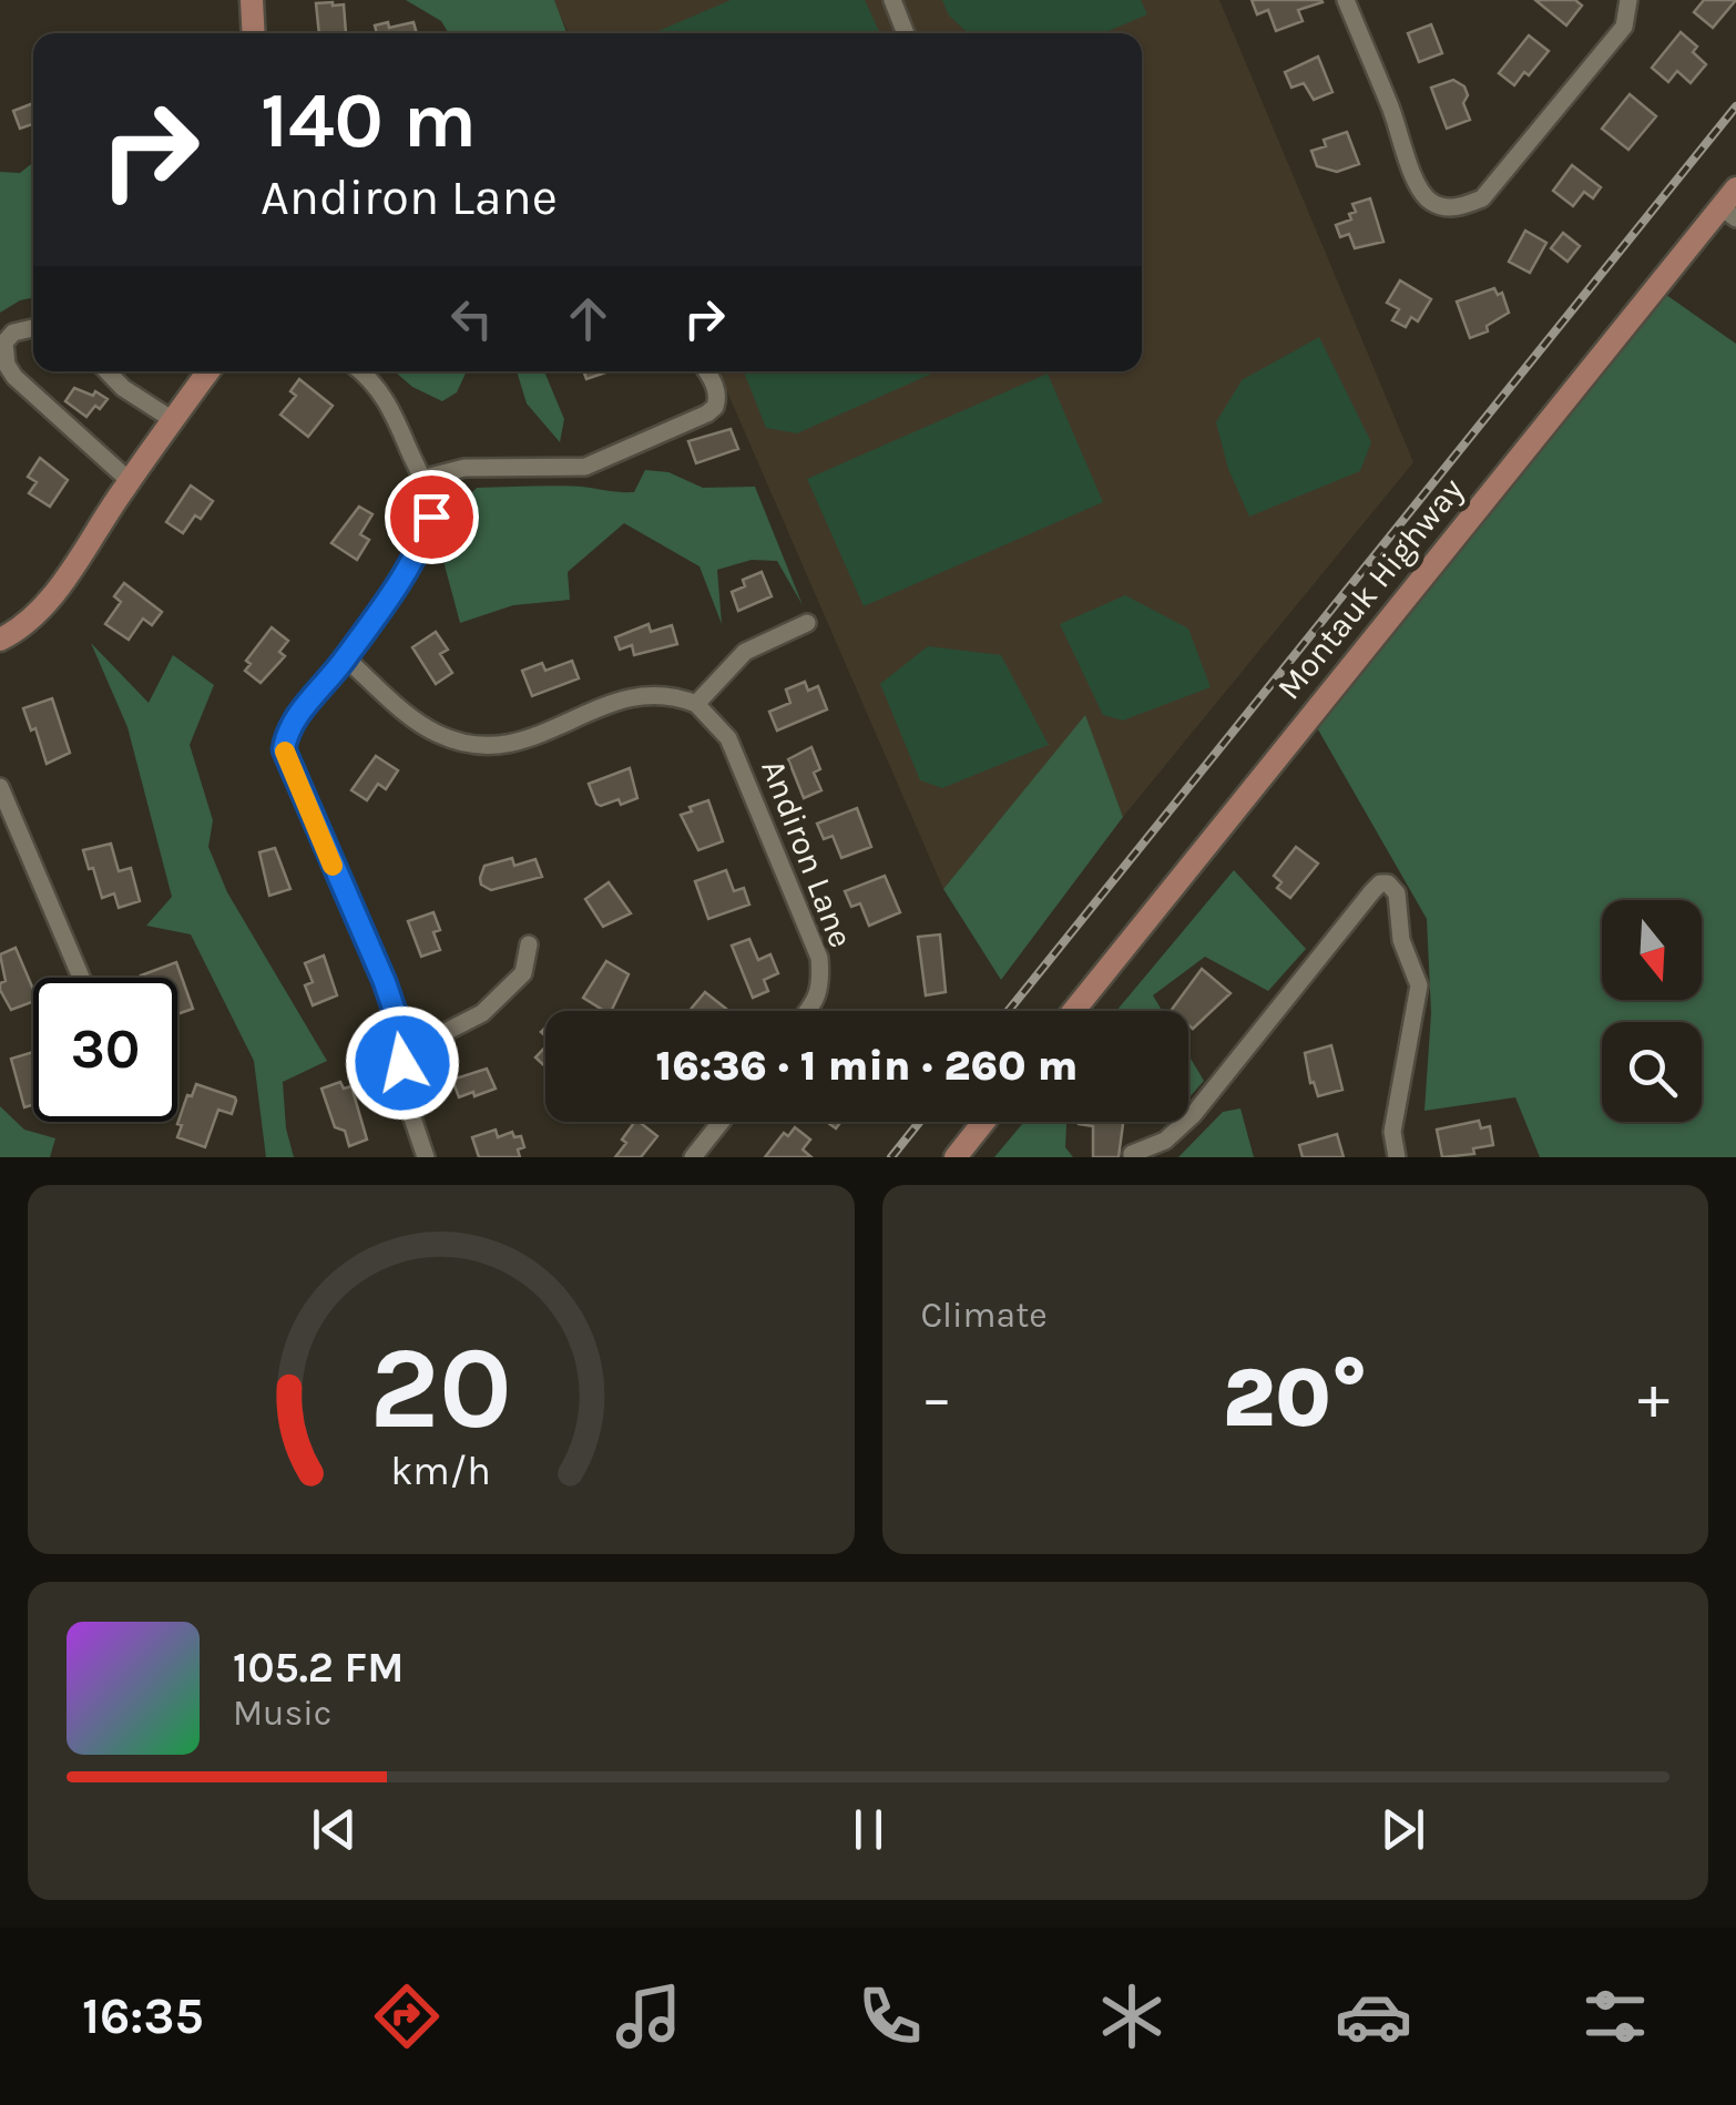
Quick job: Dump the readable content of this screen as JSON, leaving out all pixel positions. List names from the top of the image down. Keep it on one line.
{"streets":{"main road":["Montauk Highway"],"street":["Andiron Lane"]},"north":"bottom","page":{"turn":["140 m","Andiron Lane"],"limit":"30","trip":"16:36 · 1 min · 260 m","tile":"Climate","heat":["−","20°","+"],"song":["105.2 FM","Music"],"tabs":"16:35","gauge":["20","km/h"]}}
